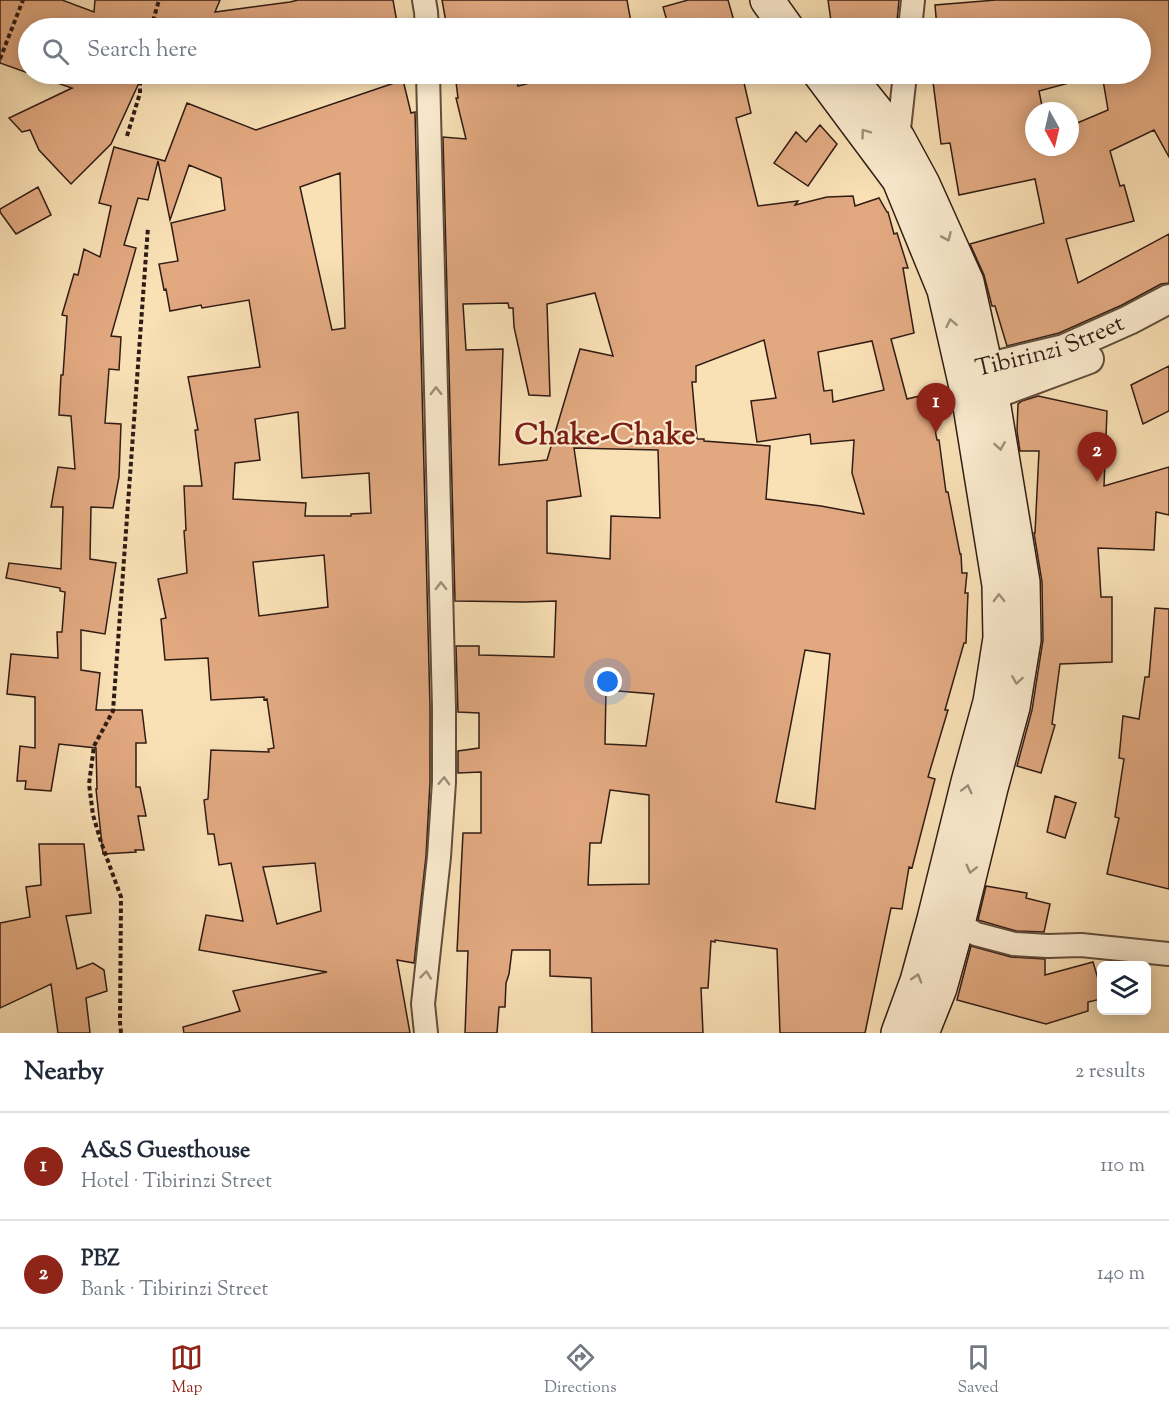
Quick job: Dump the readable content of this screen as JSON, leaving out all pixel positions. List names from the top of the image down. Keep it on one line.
{"streets":{"street":["Tibirinzi Street"]},"districts":["Chake-Chake"],"north":"bottom","page":{"search":"Search here","pins":["1","2"],"heading":["Nearby","2 results"],"list":[{"mark":"1","name":"A&S Guesthouse","note":"Hotel · Tibirinzi Street","value":"110 m"},{"mark":"2","name":"PBZ","note":"Bank · Tibirinzi Street","value":"140 m"}],"nav":["Map","Directions","Saved"]}}
